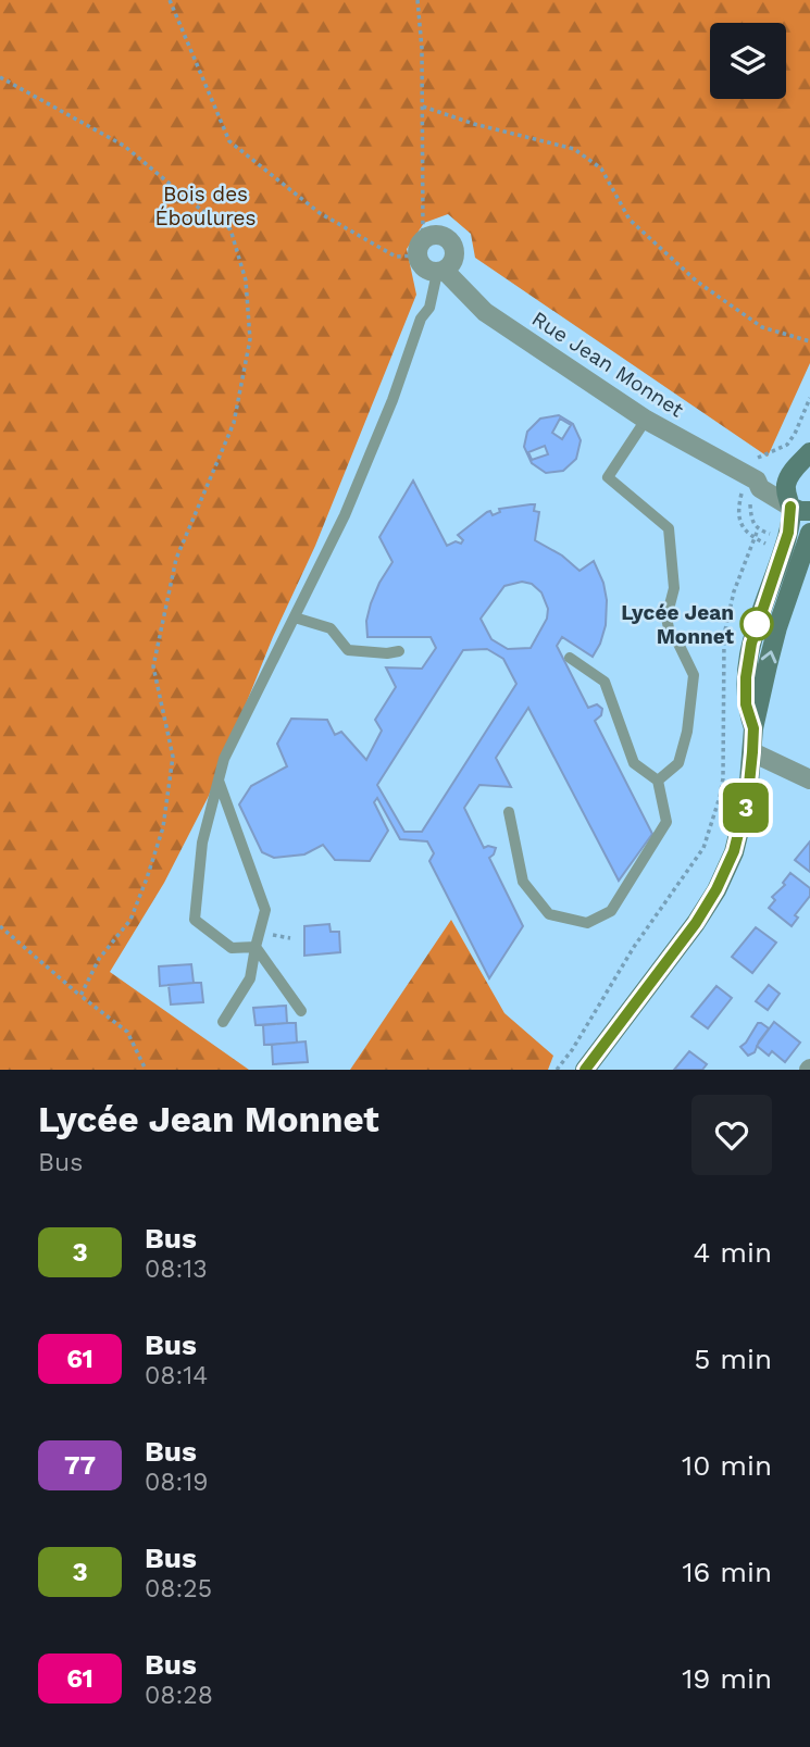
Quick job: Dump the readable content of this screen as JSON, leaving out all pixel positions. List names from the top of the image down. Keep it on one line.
{"streets":{"street":["Rue Jean Monnet"]},"parks":["Bois des Éboulures"],"places":["Lycée Jean Monnet"],"lines":["bus line 3"],"page":{"on_map":"3","heading":["Lycée Jean Monnet","Bus"],"list":[{"mark":"3","name":"Bus","note":"08:13","value":"4 min"},{"mark":"61","name":"Bus","note":"08:14","value":"5 min"},{"mark":"77","name":"Bus","note":"08:19","value":"10 min"},{"mark":"3","name":"Bus","note":"08:25","value":"16 min"},{"mark":"61","name":"Bus","note":"08:28","value":"19 min"}]}}
